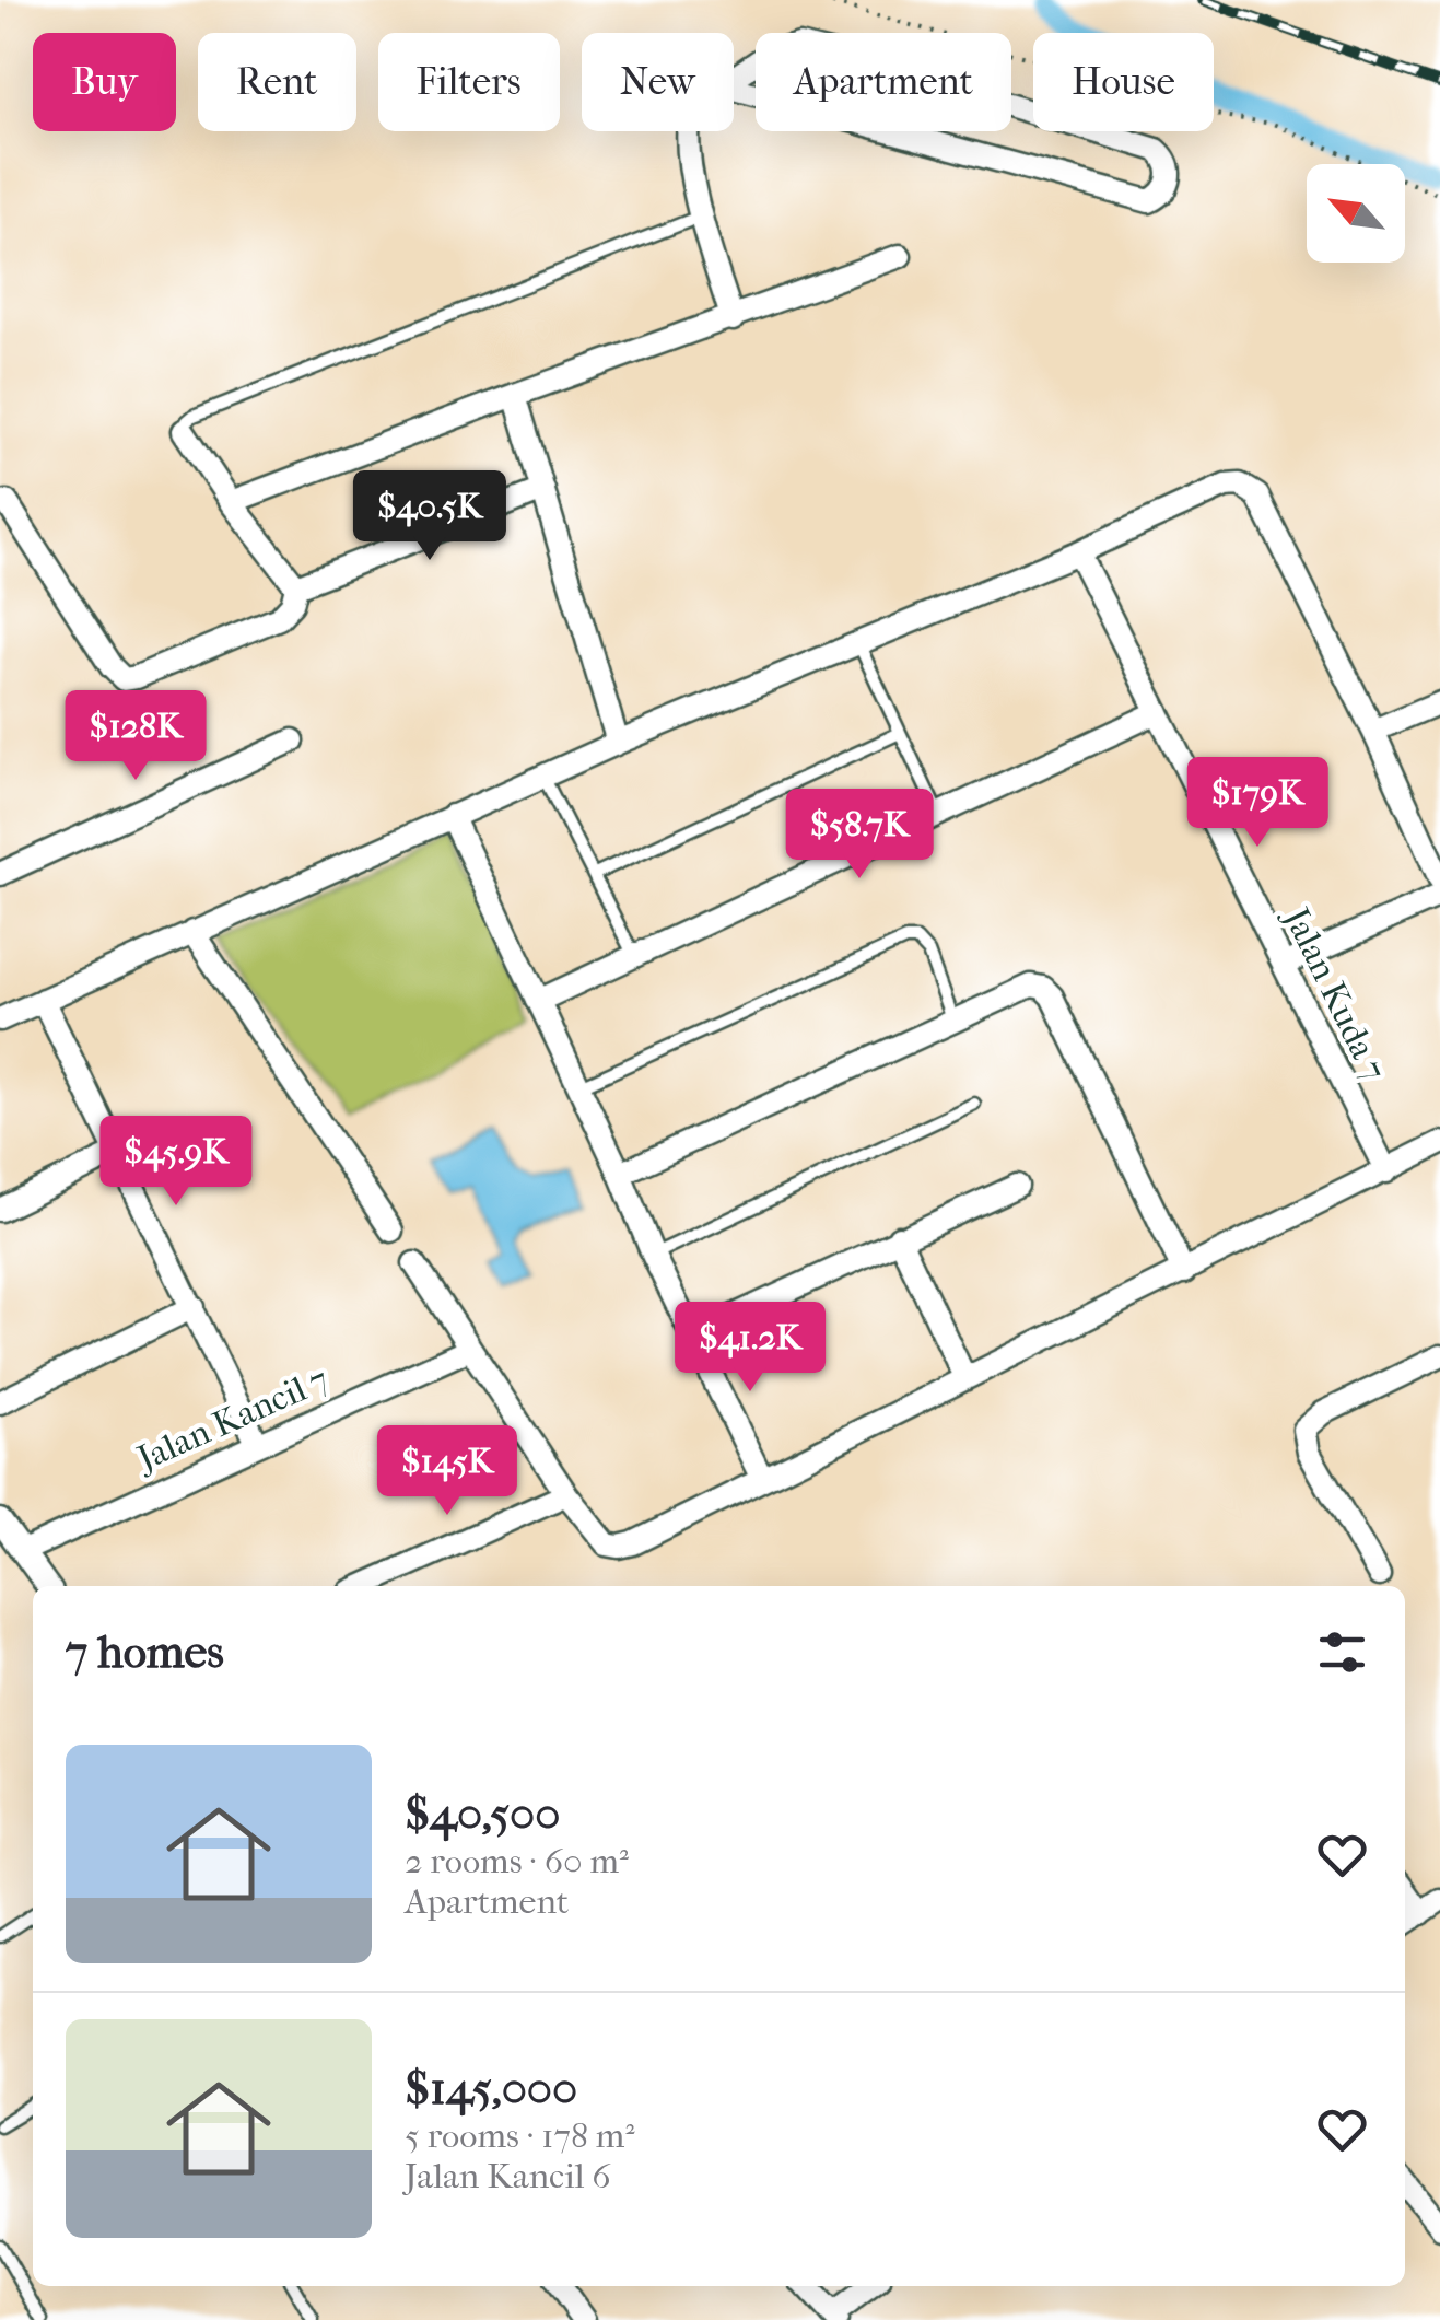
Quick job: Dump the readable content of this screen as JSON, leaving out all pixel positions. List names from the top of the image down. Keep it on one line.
{"streets":{"street":["Jalan Kuda 7","Jalan Kancil 7"]},"north":"top left","page":{"chip":["Buy","Rent","Filters","New","Apartment","House"],"price":["$40.5K","$128K","$179K","$58.7K","$45.9K","$41.2K","$145K"],"heading":"7 homes","list":[{"name":"$40,500","note":"2 rooms · 60 m² · Apartment"},{"name":"$145,000","note":"5 rooms · 178 m² · Jalan Kancil 6"}]}}
